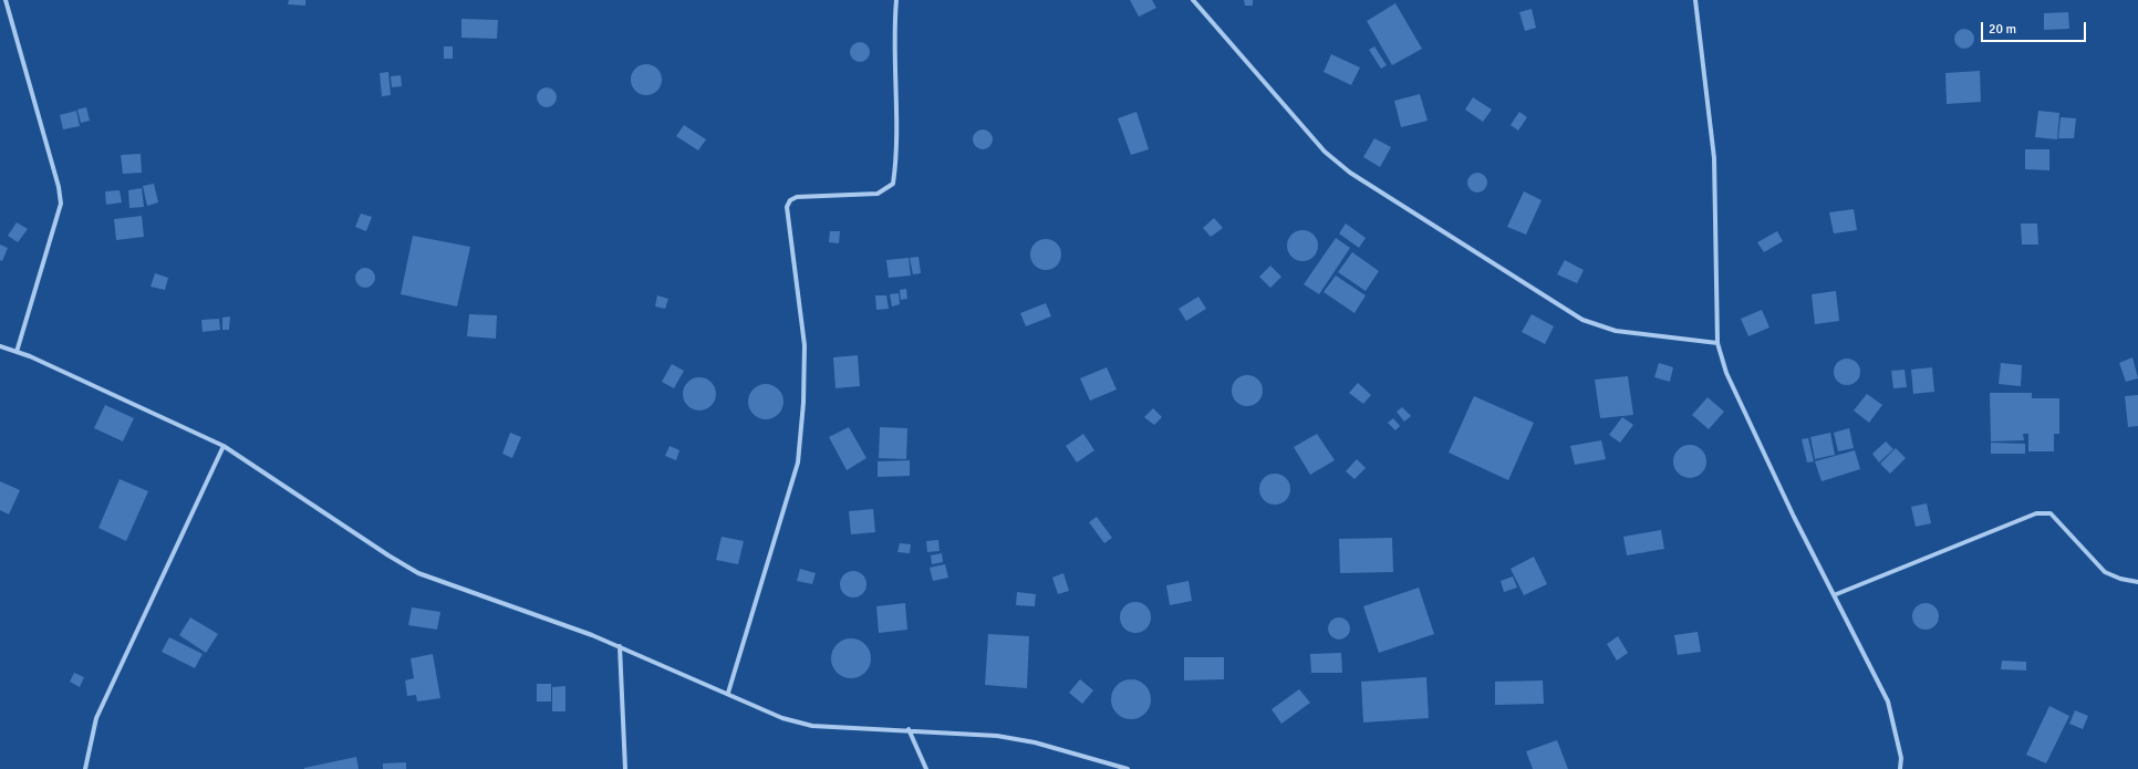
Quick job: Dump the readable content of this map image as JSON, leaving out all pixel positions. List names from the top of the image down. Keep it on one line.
{"scale_bar":"20 m"}
